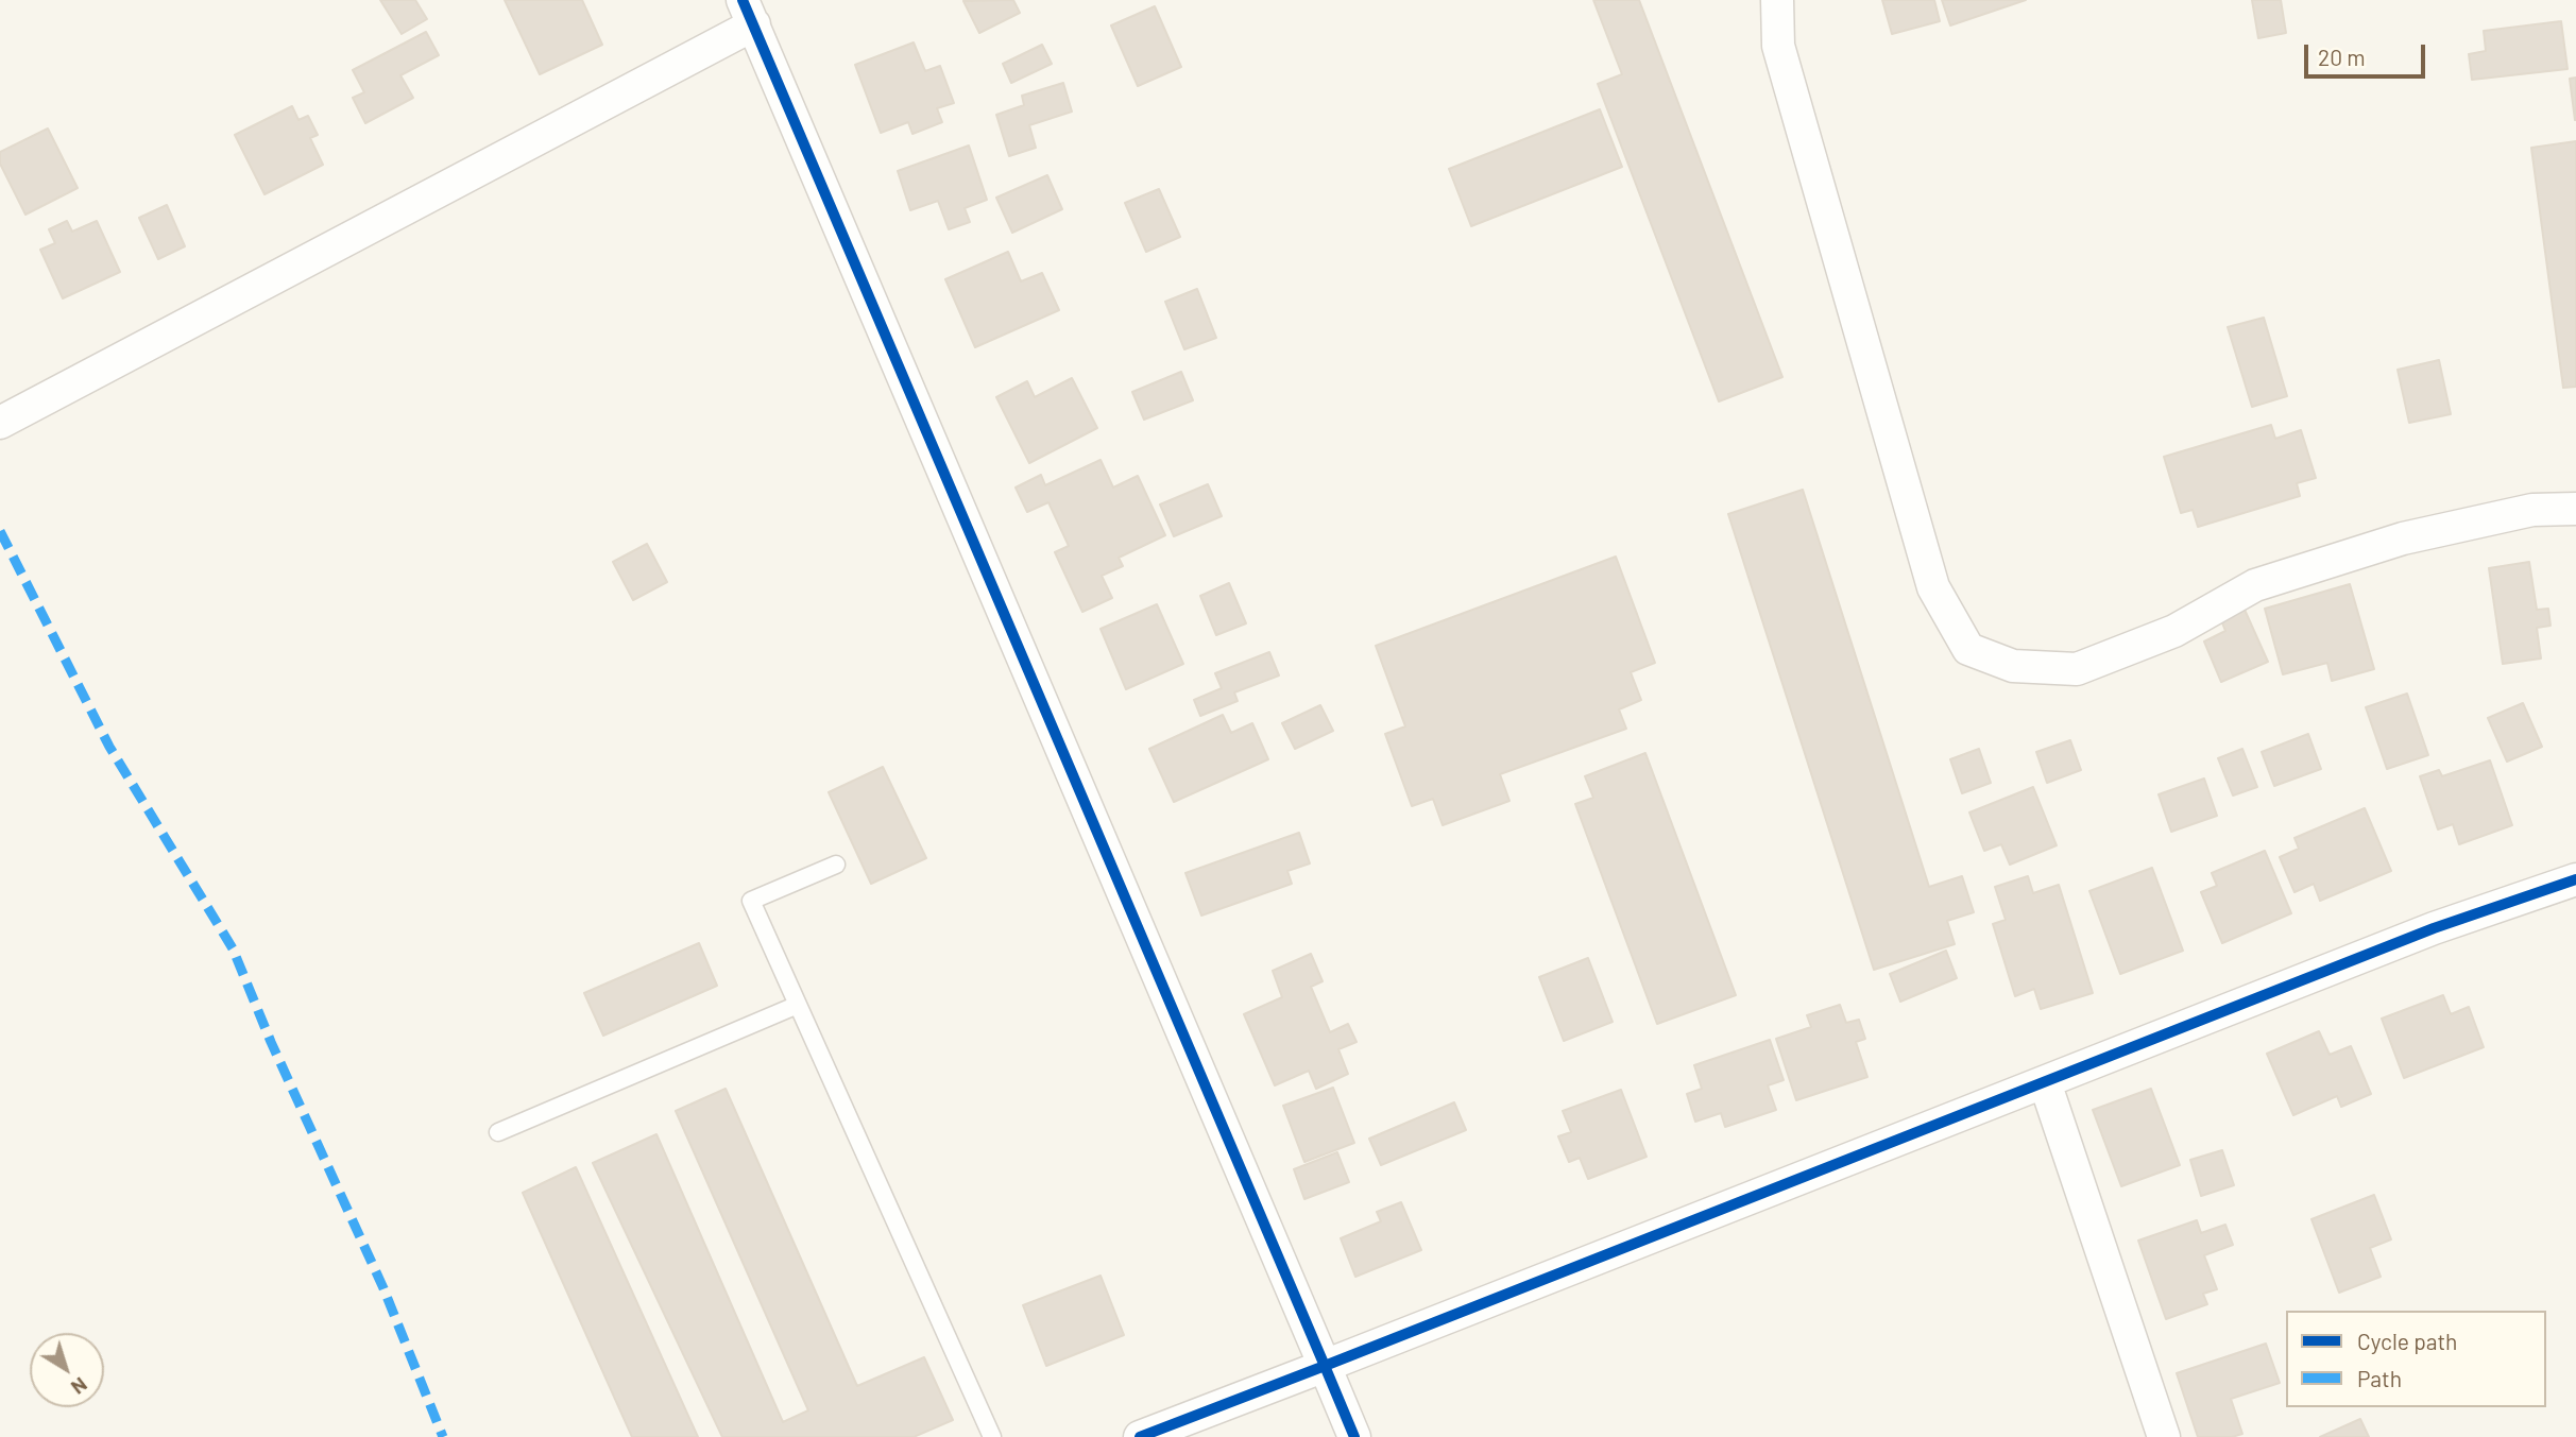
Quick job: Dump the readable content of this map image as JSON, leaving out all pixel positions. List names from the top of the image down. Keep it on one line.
{"legend":["Cycle path","Path"],"scale_bar":"20 m","north":"bottom right"}
